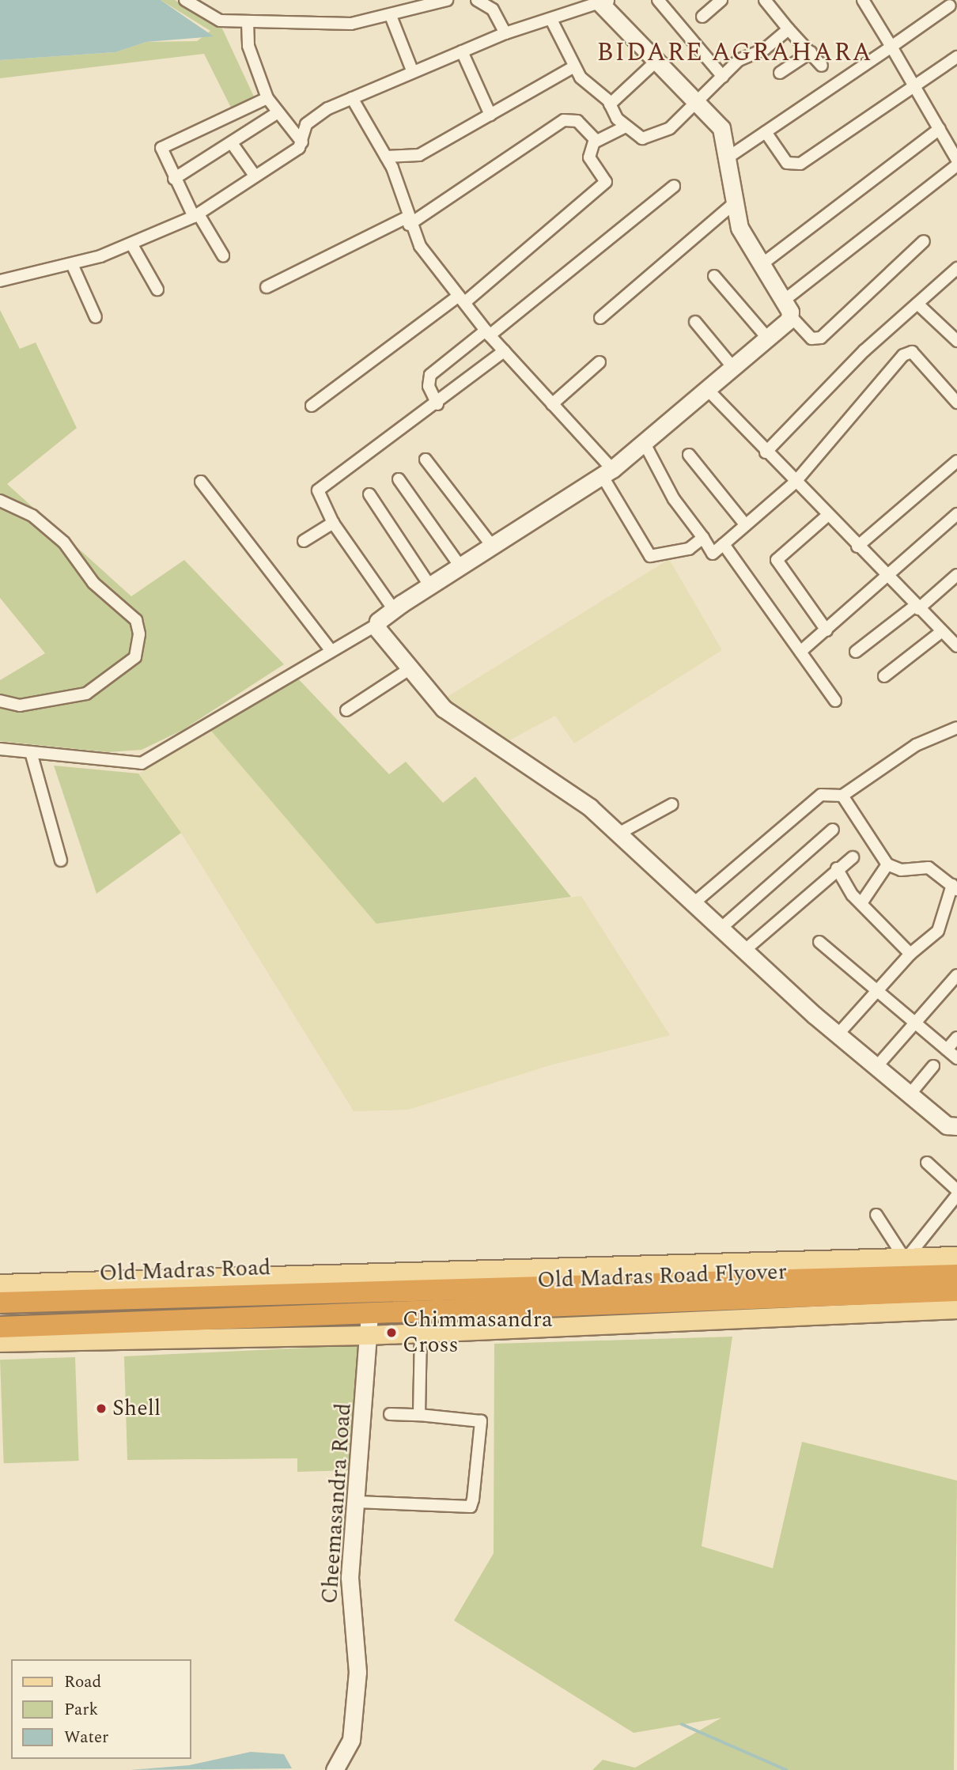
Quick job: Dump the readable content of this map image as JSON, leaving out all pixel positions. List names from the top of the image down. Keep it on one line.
{"streets":{"highway":["Old Madras Road","Old Madras Road Flyover"],"street":["Cheemasandra Road"]},"crossings":[["Old Madras Road","Old Madras Road Flyover"],["Old Madras Road Flyover","Cheemasandra Road"]],"districts":["BIDARE AGRAHARA"],"places":["Chimmasandra Cross","Shell"],"legend":["Road","Park","Water"]}
